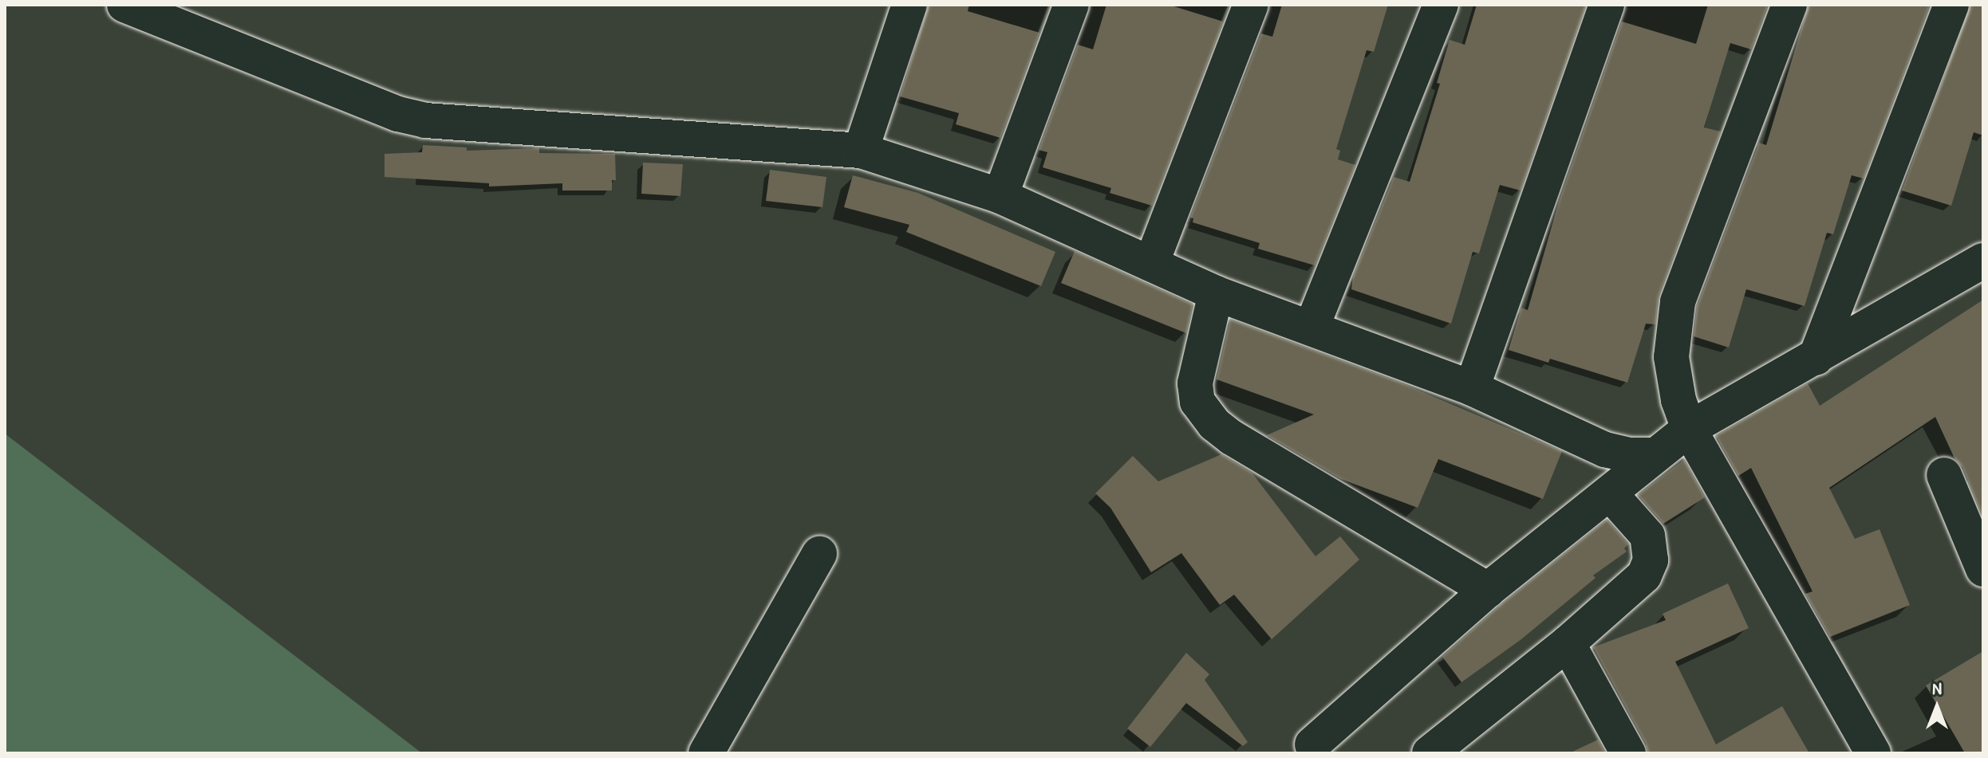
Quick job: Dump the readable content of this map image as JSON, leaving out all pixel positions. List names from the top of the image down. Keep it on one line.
{"north":"top"}
